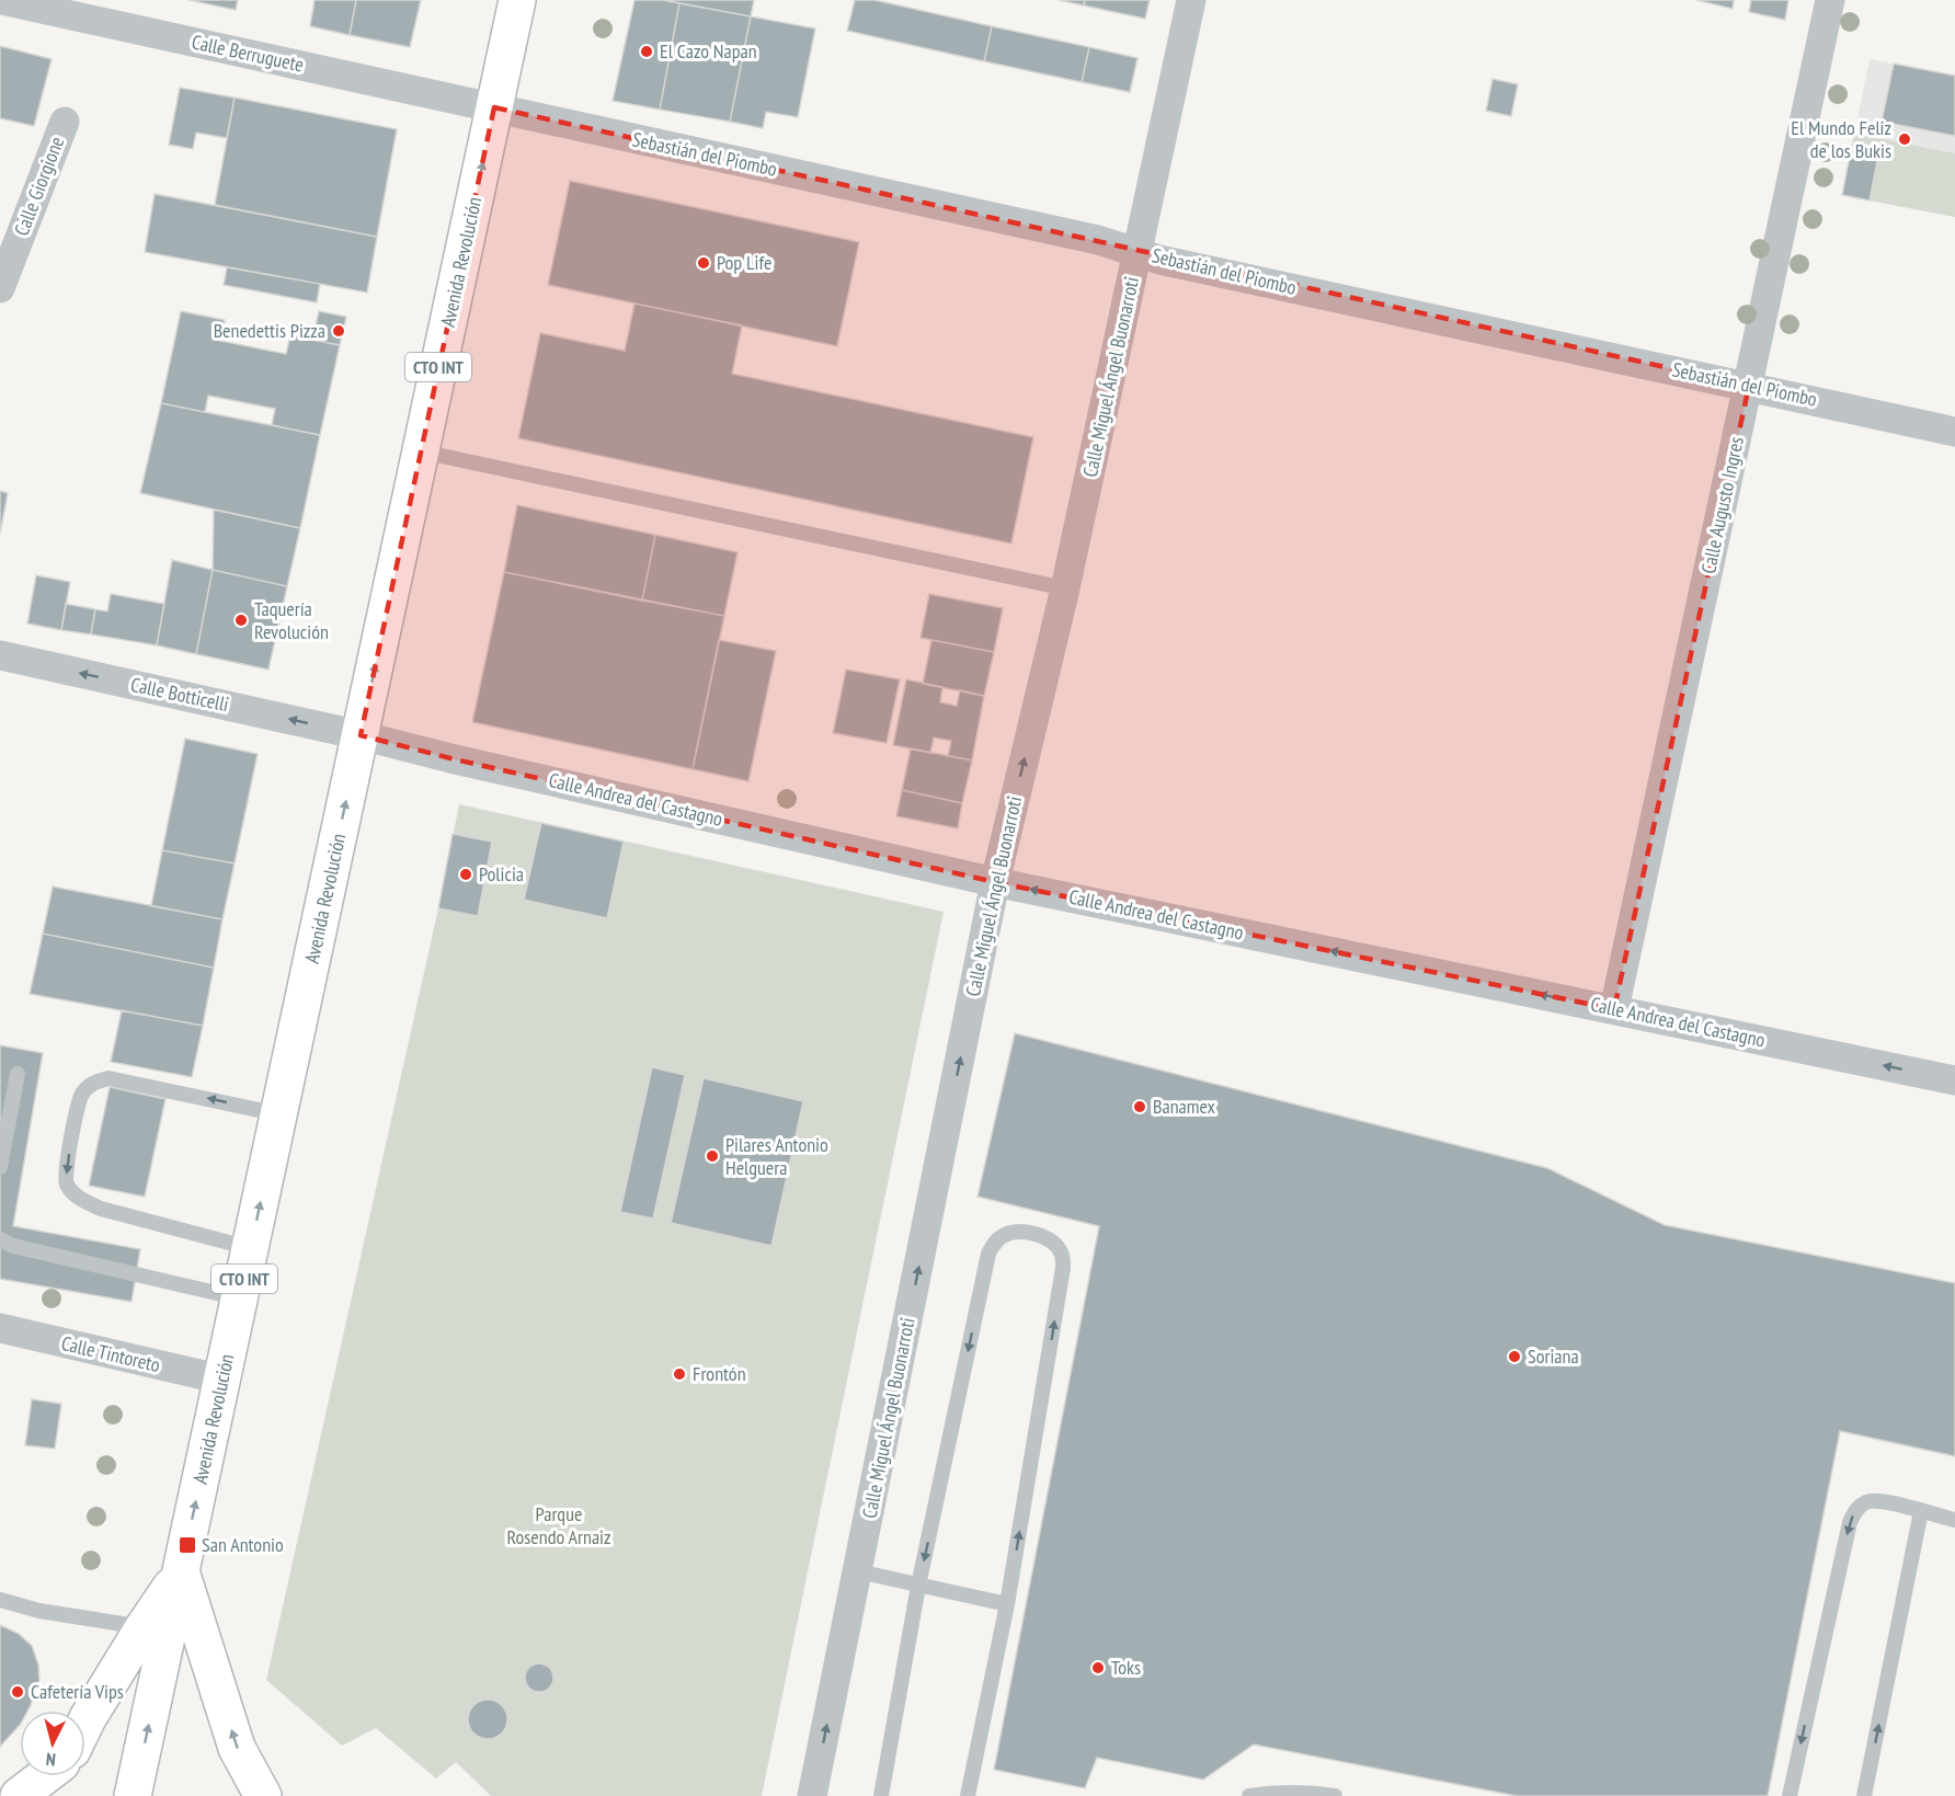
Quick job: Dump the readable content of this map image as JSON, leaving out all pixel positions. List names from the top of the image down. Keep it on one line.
{"streets":{"main road":["Avenida Revolución","CTO INT"],"street":["Calle Berruguete","Sebastián del Piombo","Calle Giorgione","Calle Miguel Ángel Buonarroti","Calle Augusto Ingres","Calle Botticelli","Calle Andrea del Castagno","Calle Tintoreto"]},"crossings":[["Calle Berruguete","Sebastián del Piombo"],["Calle Berruguete","Avenida Revolución"],["Sebastián del Piombo","Avenida Revolución"],["Sebastián del Piombo","Calle Miguel Ángel Buonarroti"],["Sebastián del Piombo","Calle Augusto Ingres"],["Avenida Revolución","Calle Botticelli"],["Avenida Revolución","Calle Andrea del Castagno"],["Avenida Revolución","Calle Tintoreto"],["Calle Miguel Ángel Buonarroti","Calle Andrea del Castagno"],["Calle Augusto Ingres","Calle Andrea del Castagno"],["Calle Botticelli","Calle Andrea del Castagno"]],"one_way":["Avenida Revolución","Calle Miguel Ángel Buonarroti","Calle Botticelli","Calle Andrea del Castagno"],"parks":["Parque Rosendo Arnaiz"],"places":{"other":["El Cazo Napan","El Mundo Feliz de los Bukis","Pop Life","Benedettis Pizza","Taquería Revolución","Policia","Banamex","Pilares Antonio Helguera","Soriana","Frontón","Toks","Cafetería Vips"],"transit":["San Antonio"]},"north":"bottom"}
